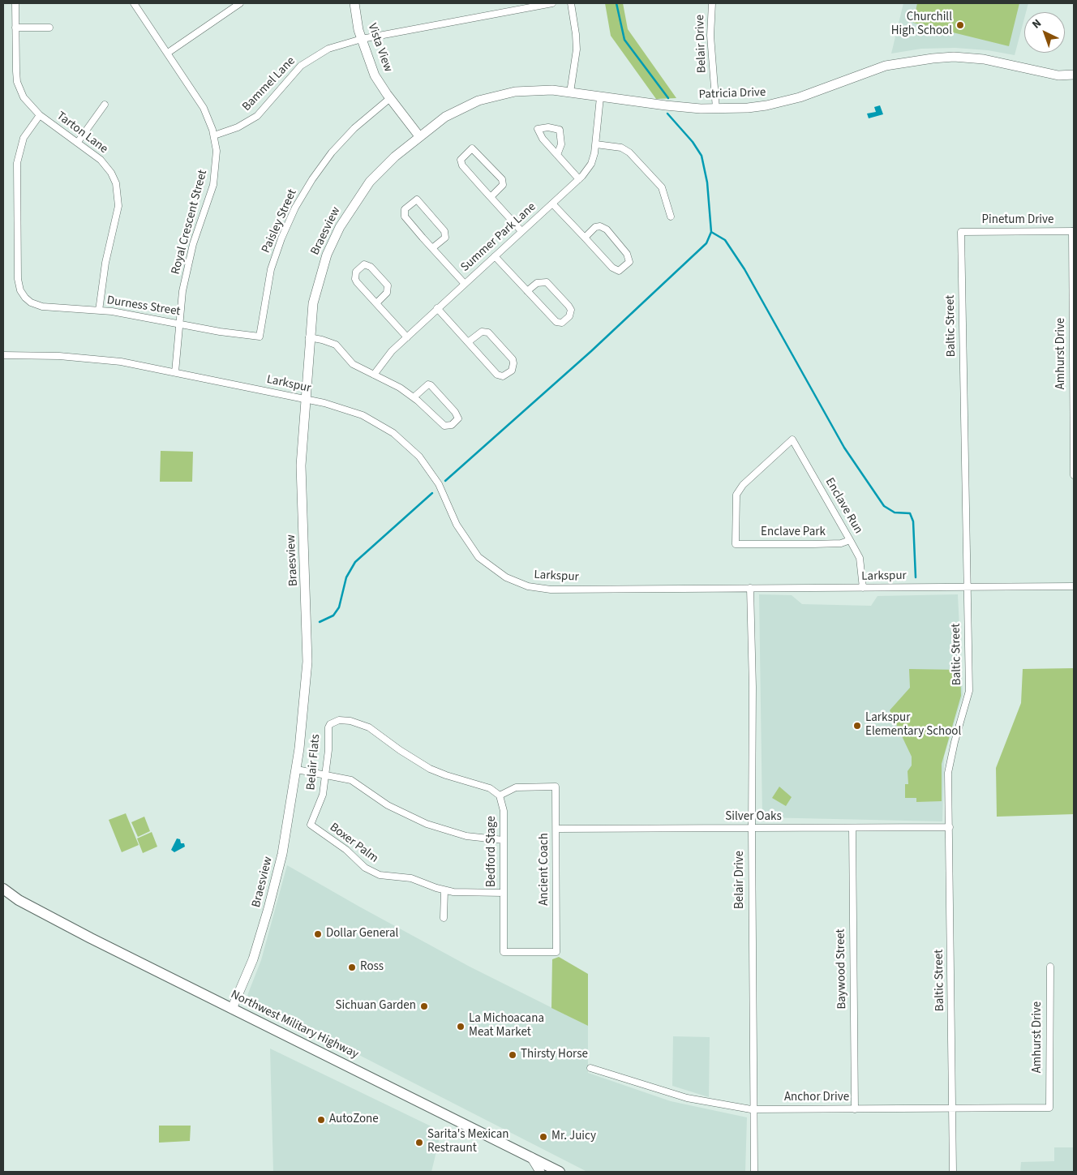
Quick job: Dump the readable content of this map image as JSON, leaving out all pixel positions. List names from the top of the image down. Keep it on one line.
{"streets":{"main road":["Northwest Military Highway"],"street":["Belair Drive","Vista View","Bammel Lane","Patricia Drive","Tarton Lane","Pinetum Drive","Paisley Street","Royal Crescent Street","Braesview","Summer Park Lane","Durness Street","Baltic Street","Amhurst Drive","Larkspur","Enclave Run","Enclave Park","Belair Flats","Silver Oaks","Boxer Palm","Bedford Stage","Ancient Coach","Baywood Street","Anchor Drive"]},"crossings":[["Belair Drive","Patricia Drive"],["Belair Drive","Larkspur"],["Belair Drive","Silver Oaks"],["Belair Drive","Anchor Drive"],["Vista View","Bammel Lane"],["Vista View","Patricia Drive"],["Vista View","Paisley Street"],["Vista View","Braesview"],["Bammel Lane","Royal Crescent Street"],["Patricia Drive","Braesview"],["Patricia Drive","Summer Park Lane"],["Tarton Lane","Durness Street"],["Pinetum Drive","Baltic Street"],["Pinetum Drive","Amhurst Drive"],["Paisley Street","Durness Street"],["Royal Crescent Street","Durness Street"],["Royal Crescent Street","Larkspur"],["Braesview","Larkspur"],["Braesview","Northwest Military Highway"],["Baltic Street","Larkspur"],["Baltic Street","Silver Oaks"],["Baltic Street","Anchor Drive"],["Amhurst Drive","Anchor Drive"],["Larkspur","Enclave Run"],["Enclave Run","Enclave Park"],["Belair Flats","Boxer Palm"],["Belair Flats","Bedford Stage"],["Belair Flats","Ancient Coach"],["Silver Oaks","Ancient Coach"],["Silver Oaks","Baywood Street"],["Boxer Palm","Bedford Stage"],["Bedford Stage","Ancient Coach"],["Baywood Street","Anchor Drive"]],"places":["Churchill High School","Larkspur Elementary School","Dollar General","Ross","Sichuan Garden","La Michoacana Meat Market","Thirsty Horse","AutoZone","Mr. Juicy","Sarita's Mexican Restraunt"],"north":"top left"}
